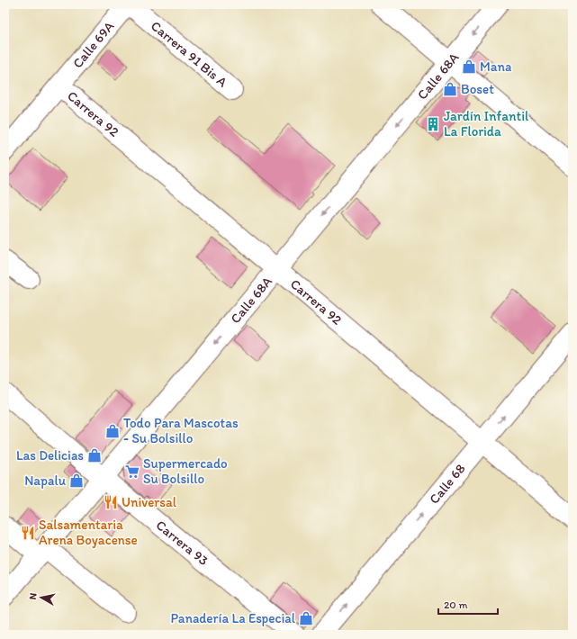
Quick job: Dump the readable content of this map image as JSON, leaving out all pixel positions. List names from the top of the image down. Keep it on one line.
{"streets":{"street":["Calle 69A","Carrera 91 Bis A","Calle 68A","Carrera 92","Calle 68","Carrera 93"]},"crossings":[["Calle 69A","Carrera 91 Bis A"],["Calle 69A","Carrera 92"],["Calle 68A","Carrera 92"],["Calle 68A","Carrera 93"],["Carrera 92","Calle 68"]],"one_way":["Calle 68A","Calle 68"],"places":{"shop":["Mana","Boset","Todo Para Mascotas - Su Bolsillo","Las Delicias","Napalu","Panadería La Especial"],"building":["Jardín Infantil La Florida"],"supermarket":["Supermercado Su Bolsillo"],"restaurant":["Universal","Salsamentaria Arena Boyacense"]},"scale_bar":"20 m","north":"left"}
